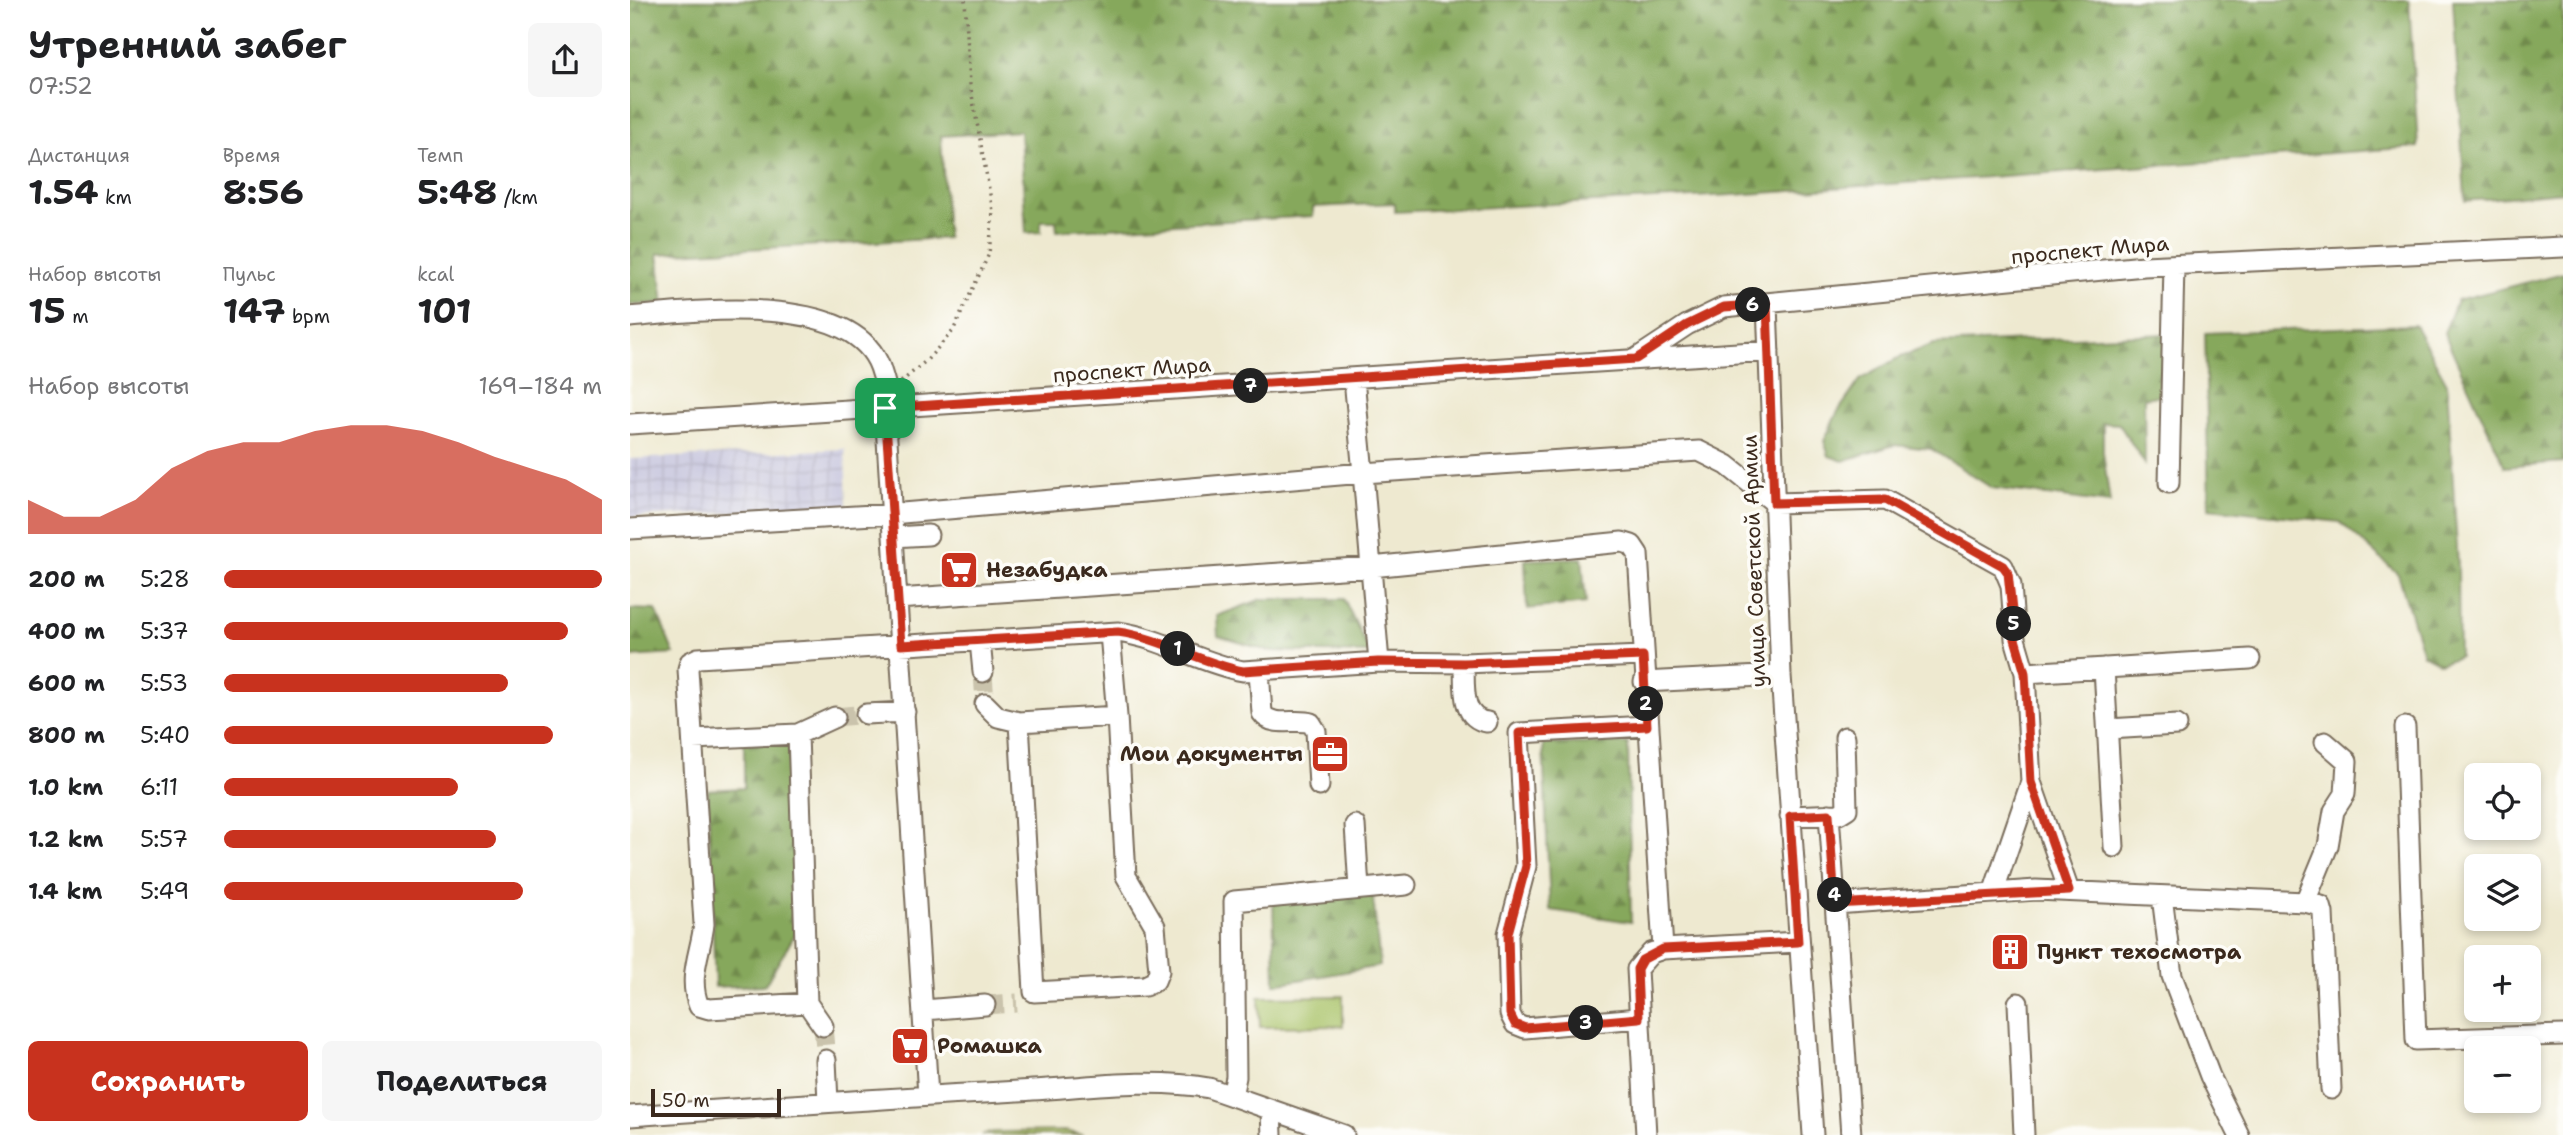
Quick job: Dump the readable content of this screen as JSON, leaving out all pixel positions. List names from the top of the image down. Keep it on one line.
{"streets":{"street":["проспект Мира","улица Советской Армии"]},"crossings":[["проспект Мира","улица Советской Армии"]],"places":{"supermarket":["Незабудка","Ромашка"],"office":["Мои документы"],"building":["Пункт техосмотра"]},"scale_bar":"50 m","page":{"heading":["Утренний забег","07:52"],"stats":[["Дистанция","1.54 km"],["Время","8:56"],["Темп","5:48 /km"],["Набор высоты","15 m"],["Пульс","147 bpm"],["kcal","101"]],"pins":["6","7","5","1","2","4","3"],"chart":["Набор высоты","169–184 m"],"list":[{"name":"200 m","note":"5:28"},{"name":"400 m","note":"5:37"},{"name":"600 m","note":"5:53"},{"name":"800 m","note":"5:40"},{"name":"1.0 km","note":"6:11"},{"name":"1.2 km","note":"5:57"},{"name":"1.4 km","note":"5:49"}],"map_buttons":["+","−"],"buttons":["Сохранить","Поделиться"],"scale":"50 m"}}
